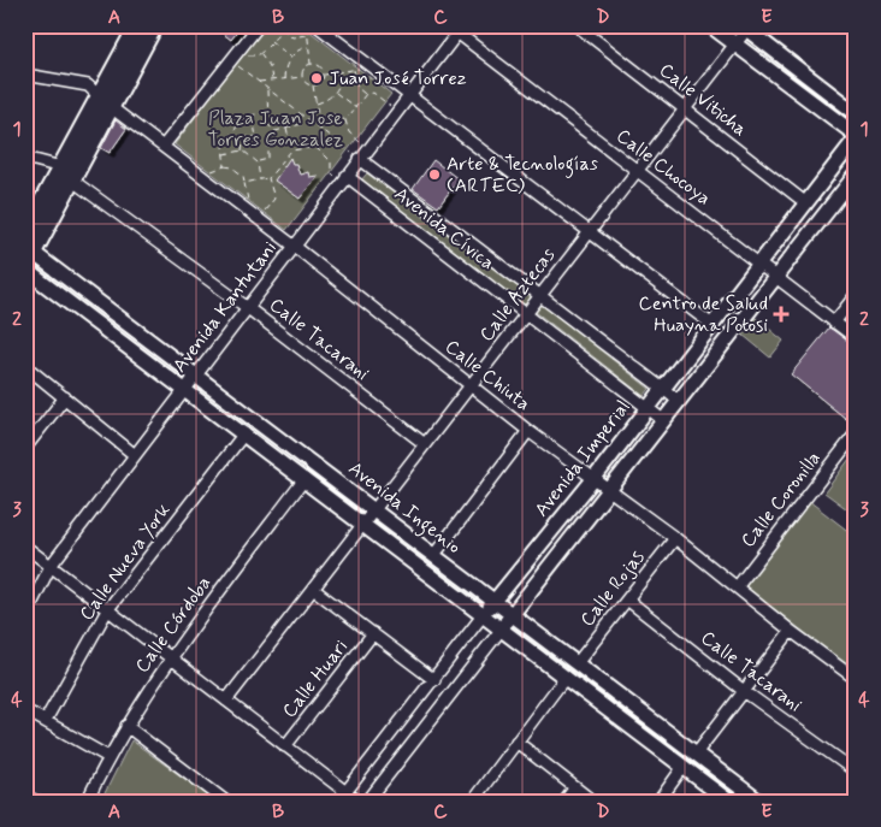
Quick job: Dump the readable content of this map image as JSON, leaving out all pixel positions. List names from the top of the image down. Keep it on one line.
{"streets":{"street":["Calle Viticha","Calle Chocoya","Avenida Cívica","Calle Aztecas","Avenida Kantutani","Calle Tacarani","Calle Chiuta","Avenida Imperial","Calle Coronilla","Avenida Ingenio","Calle Nueva York","Calle Rojas","Calle Córdoba","Calle Huari"]},"crossings":[["Calle Viticha","Calle Aztecas"],["Calle Viticha","Avenida Imperial"],["Calle Chocoya","Calle Aztecas"],["Calle Chocoya","Avenida Kantutani"],["Calle Chocoya","Avenida Imperial"],["Avenida Cívica","Calle Aztecas"],["Avenida Cívica","Avenida Kantutani"],["Avenida Cívica","Avenida Imperial"],["Calle Aztecas","Calle Tacarani"],["Calle Aztecas","Calle Chiuta"],["Calle Aztecas","Avenida Ingenio"],["Avenida Kantutani","Calle Tacarani"],["Avenida Kantutani","Calle Chiuta"],["Avenida Kantutani","Avenida Ingenio"],["Calle Tacarani","Calle Rojas"],["Calle Chiuta","Avenida Imperial"],["Calle Chiuta","Calle Coronilla"],["Calle Chiuta","Calle Rojas"],["Avenida Imperial","Avenida Ingenio"],["Avenida Ingenio","Calle Nueva York"],["Avenida Ingenio","Calle Rojas"],["Avenida Ingenio","Calle Córdoba"]],"parks":["Plaza Juan Jose Torres Gonzalez"],"places":{"other":["Juan José Torrez","Arte & Tecnologías (ARTEC)"],"health":["Centro de Salud Huayna Potosi"]},"grid":{"columns":["A","B","C","D","E"],"rows":["1","2","3","4"]}}
